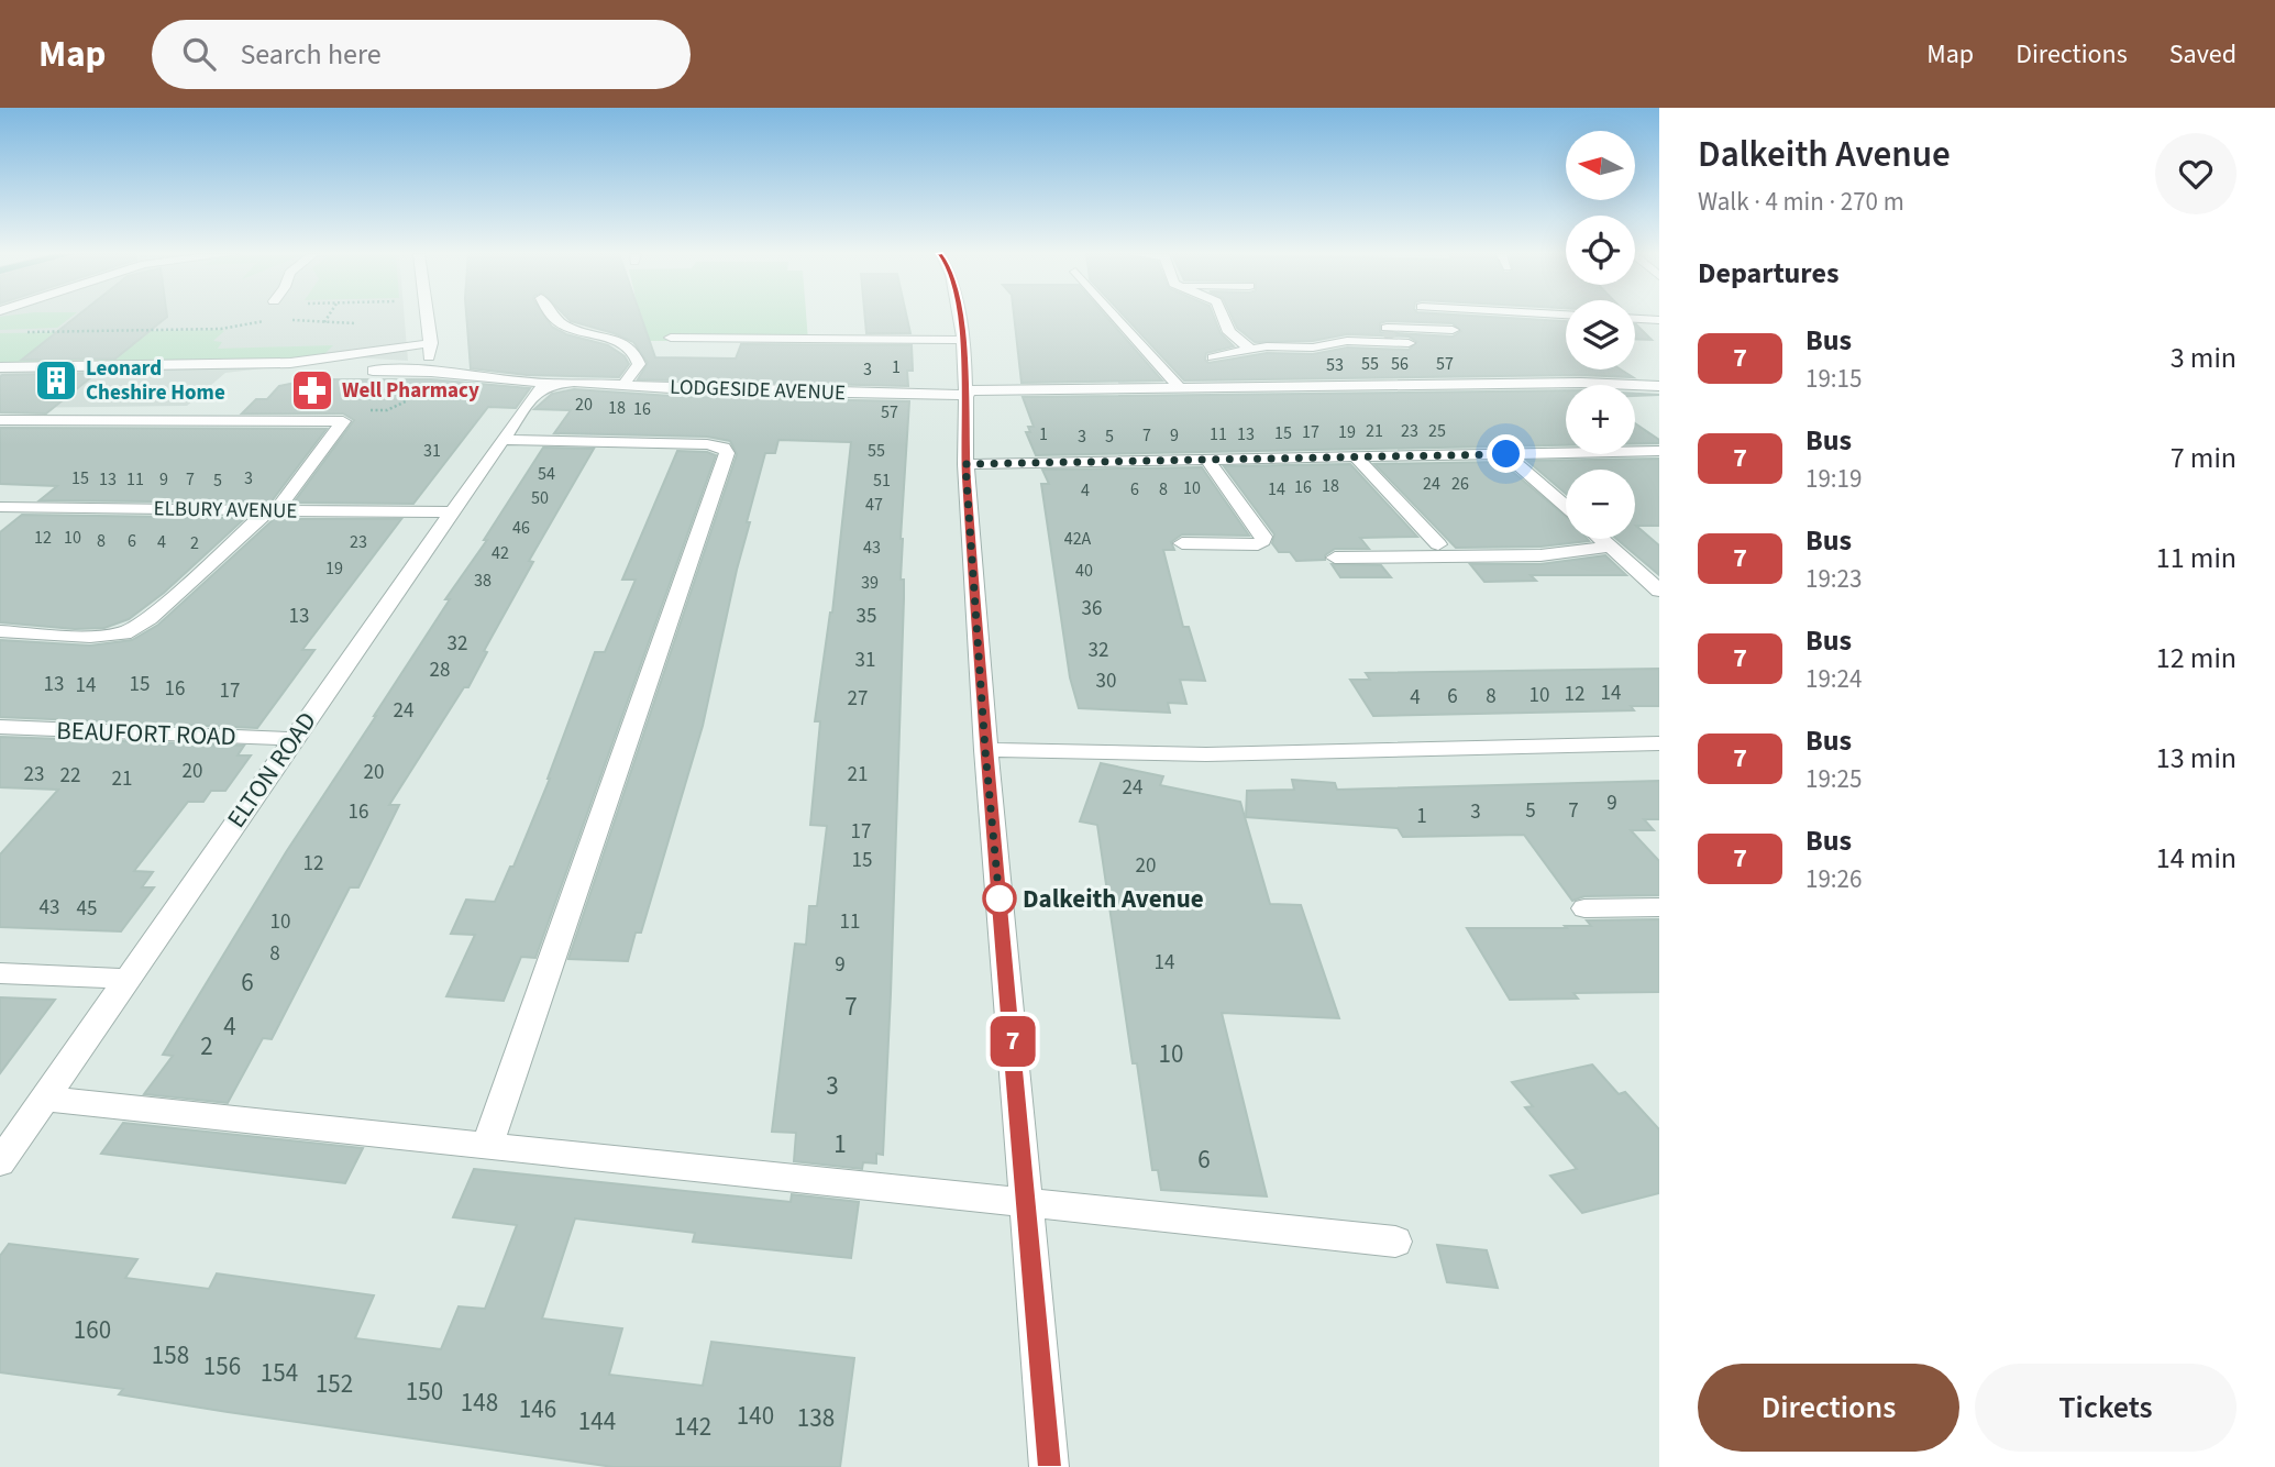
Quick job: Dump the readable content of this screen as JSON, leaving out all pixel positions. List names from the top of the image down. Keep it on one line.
{"streets":{"street":["LODGESIDE AVENUE","ELBURY AVENUE","BEAUFORT ROAD","ELTON ROAD"]},"crossings":[["LODGESIDE AVENUE","ELTON ROAD"],["ELBURY AVENUE","ELTON ROAD"],["BEAUFORT ROAD","ELTON ROAD"]],"places":{"building":["Leonard Cheshire Home"],"pharmacy":["Well Pharmacy"],"other":["Dalkeith Avenue"]},"lines":["bus line 7"],"house_numbers":["55","56","57","53","1","3","20","18","16","57","21","23","25","17","19","15","1","11","13","7","9","3","5","31","55","54","15","3","13","11","9","7","5","51","24","26","18","16","10","6","8","14","4","50","47","46","12","10","42A","8","6","4","23","2","43","42","19","40","38","39","36","13","35","32","32","31","28","30","13","15","14","16","17","14","12","10","6","8","4","27","24","20","20","23","21","22","21","24","9","5","7","16","3","1","17","15","12","20","43","45","10","11","8","14","9","6","7","4","2","10","3","1","6","160","158","156","154","152","150","148","146","140","138","144","142"],"north":"left","page":{"header":"Map","search":"Search here","nav":["Map","Directions","Saved"],"on_map":"7","heading":[["Dalkeith Avenue","Walk · 4 min · 270 m"],"Departures"],"map_buttons":["+","−"],"list":[{"mark":"7","name":"Bus","note":"19:15","value":"3 min"},{"mark":"7","name":"Bus","note":"19:19","value":"7 min"},{"mark":"7","name":"Bus","note":"19:23","value":"11 min"},{"mark":"7","name":"Bus","note":"19:24","value":"12 min"},{"mark":"7","name":"Bus","note":"19:25","value":"13 min"},{"mark":"7","name":"Bus","note":"19:26","value":"14 min"}],"buttons":["Directions","Tickets"]}}
